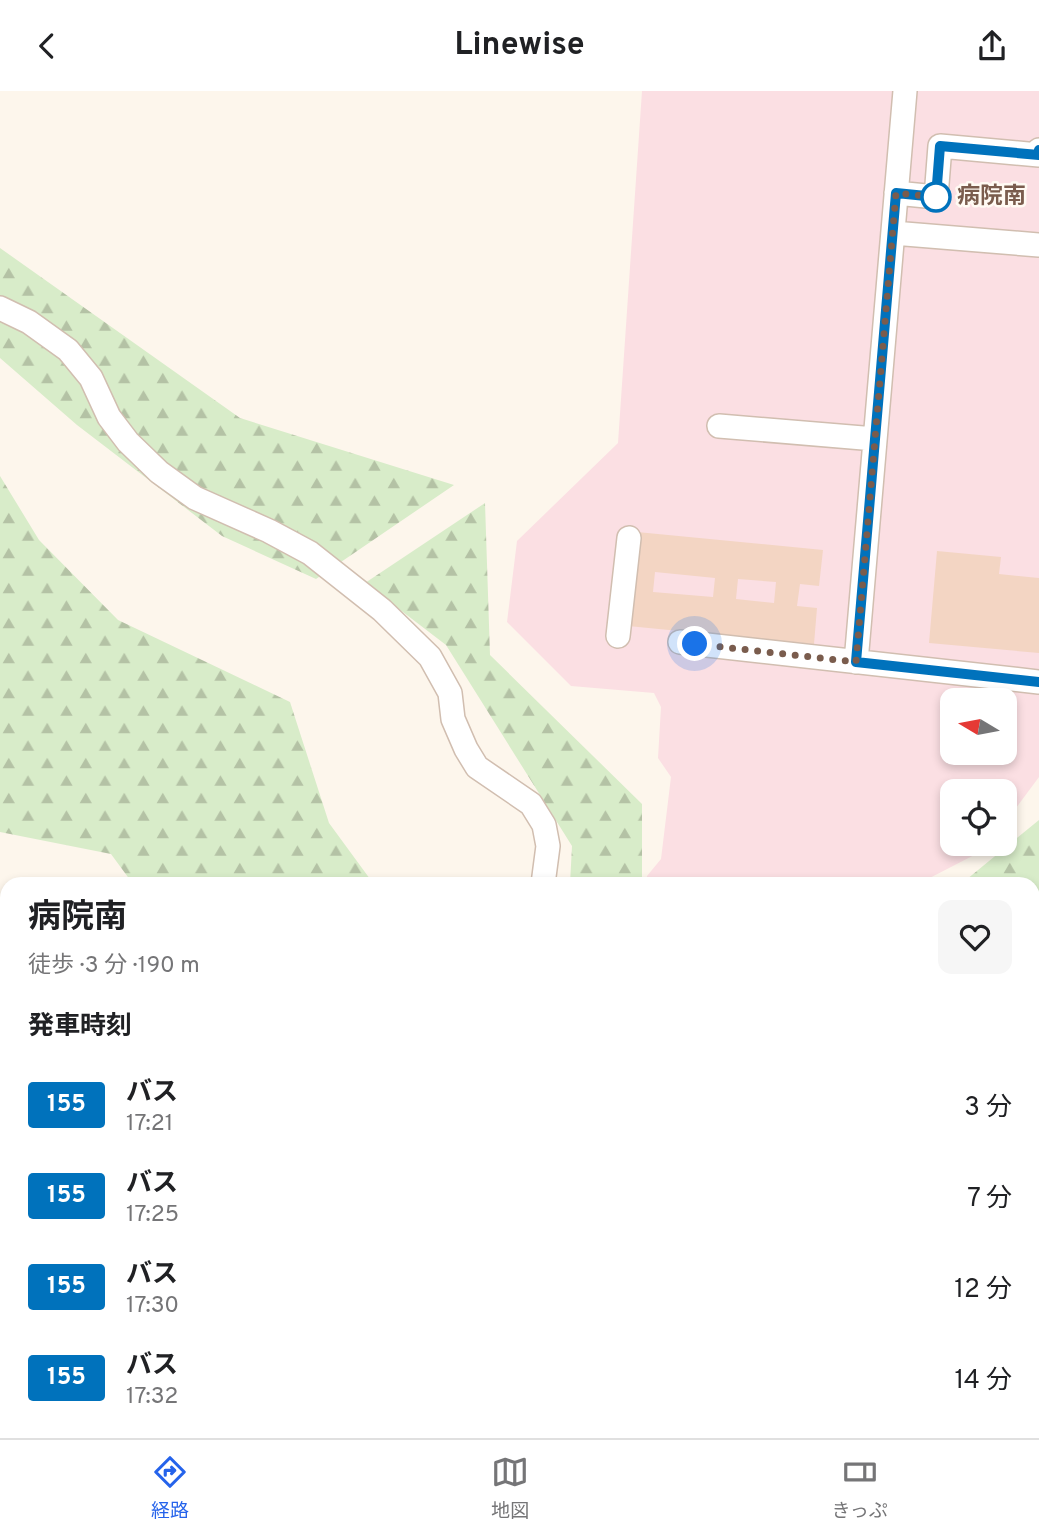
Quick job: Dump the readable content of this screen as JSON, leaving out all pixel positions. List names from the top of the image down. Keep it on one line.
{"places":["病院南"],"lines":["bus line 155"],"north":"left","page":{"header":"Linewise","heading":[["病院南","徒歩 · 3 分 · 190 m"],"発車時刻"],"list":[{"mark":"155","name":"バス","note":"17:21","value":"3 分"},{"mark":"155","name":"バス","note":"17:25","value":"7 分"},{"mark":"155","name":"バス","note":"17:30","value":"12 分"},{"mark":"155","name":"バス","note":"17:32","value":"14 分"}],"tabs":["経路","地図","きっぷ"]}}
